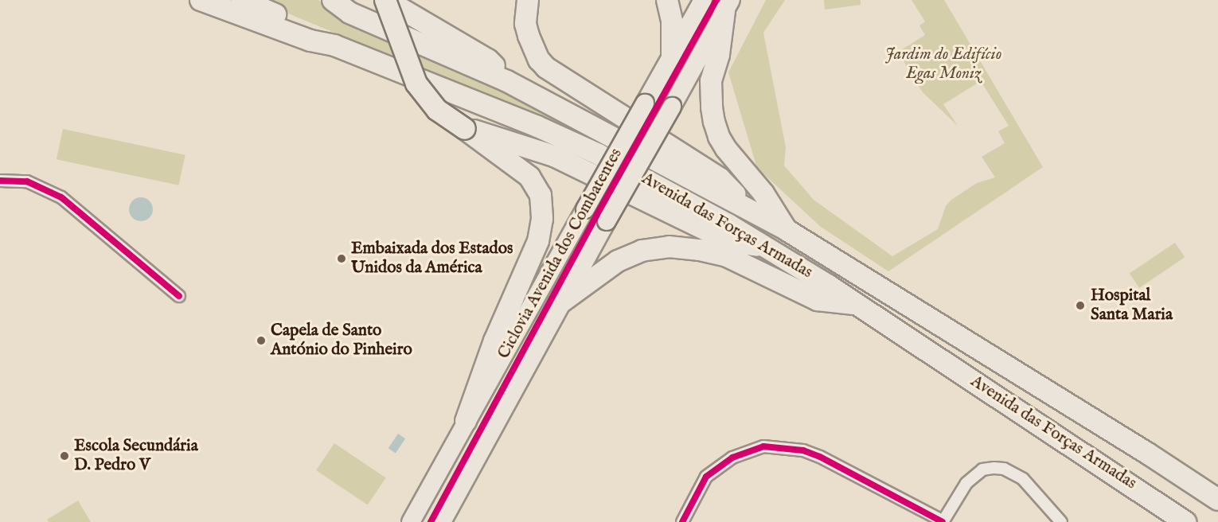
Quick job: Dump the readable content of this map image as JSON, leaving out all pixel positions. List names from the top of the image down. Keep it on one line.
{"streets":{"highway":["Avenida das Forças Armadas"],"cycle path":["Ciclovia Avenida dos Combatentes"]},"parks":["Jardim do Edifício Egas Moniz"],"places":["Embaixada dos Estados Unidos da América","Hospital Santa Maria","Capela de Santo António do Pinheiro","Escola Secundária D. Pedro V"]}
